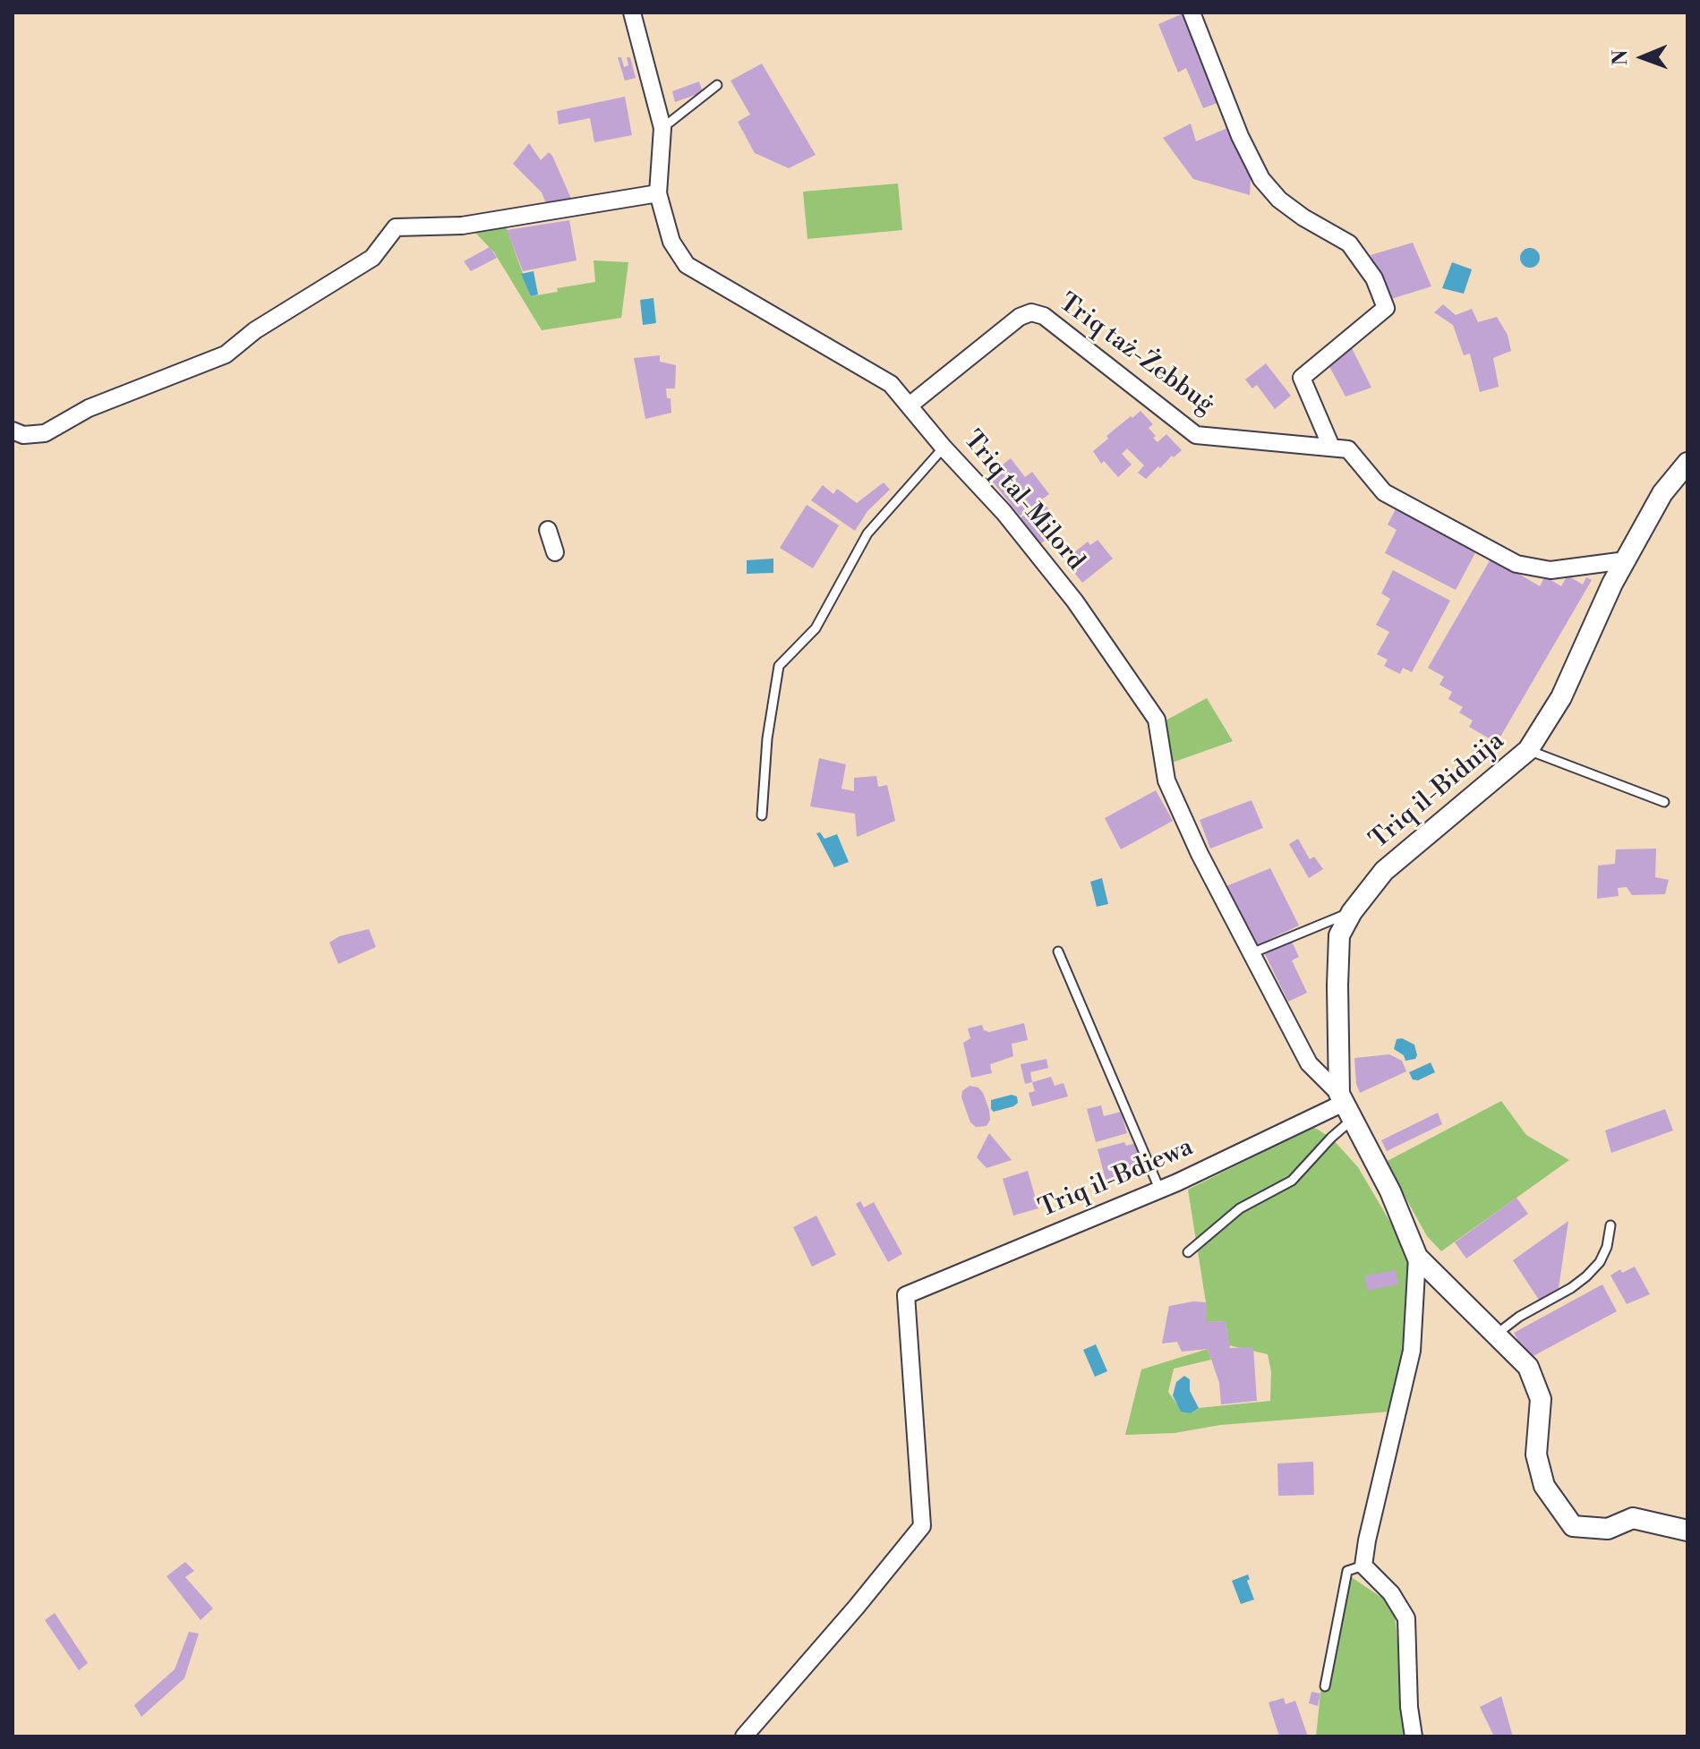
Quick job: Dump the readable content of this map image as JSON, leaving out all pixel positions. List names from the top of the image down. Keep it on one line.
{"streets":{"street":["Triq taż-Żebbuġ","Triq tal-Milord","Triq il-Bidnija","Triq il-Bdiewa"]},"crossings":[["Triq taż-Żebbuġ","Triq tal-Milord"],["Triq taż-Żebbuġ","Triq il-Bidnija"],["Triq tal-Milord","Triq il-Bidnija"],["Triq tal-Milord","Triq il-Bdiewa"],["Triq il-Bidnija","Triq il-Bdiewa"]],"north":"left"}
